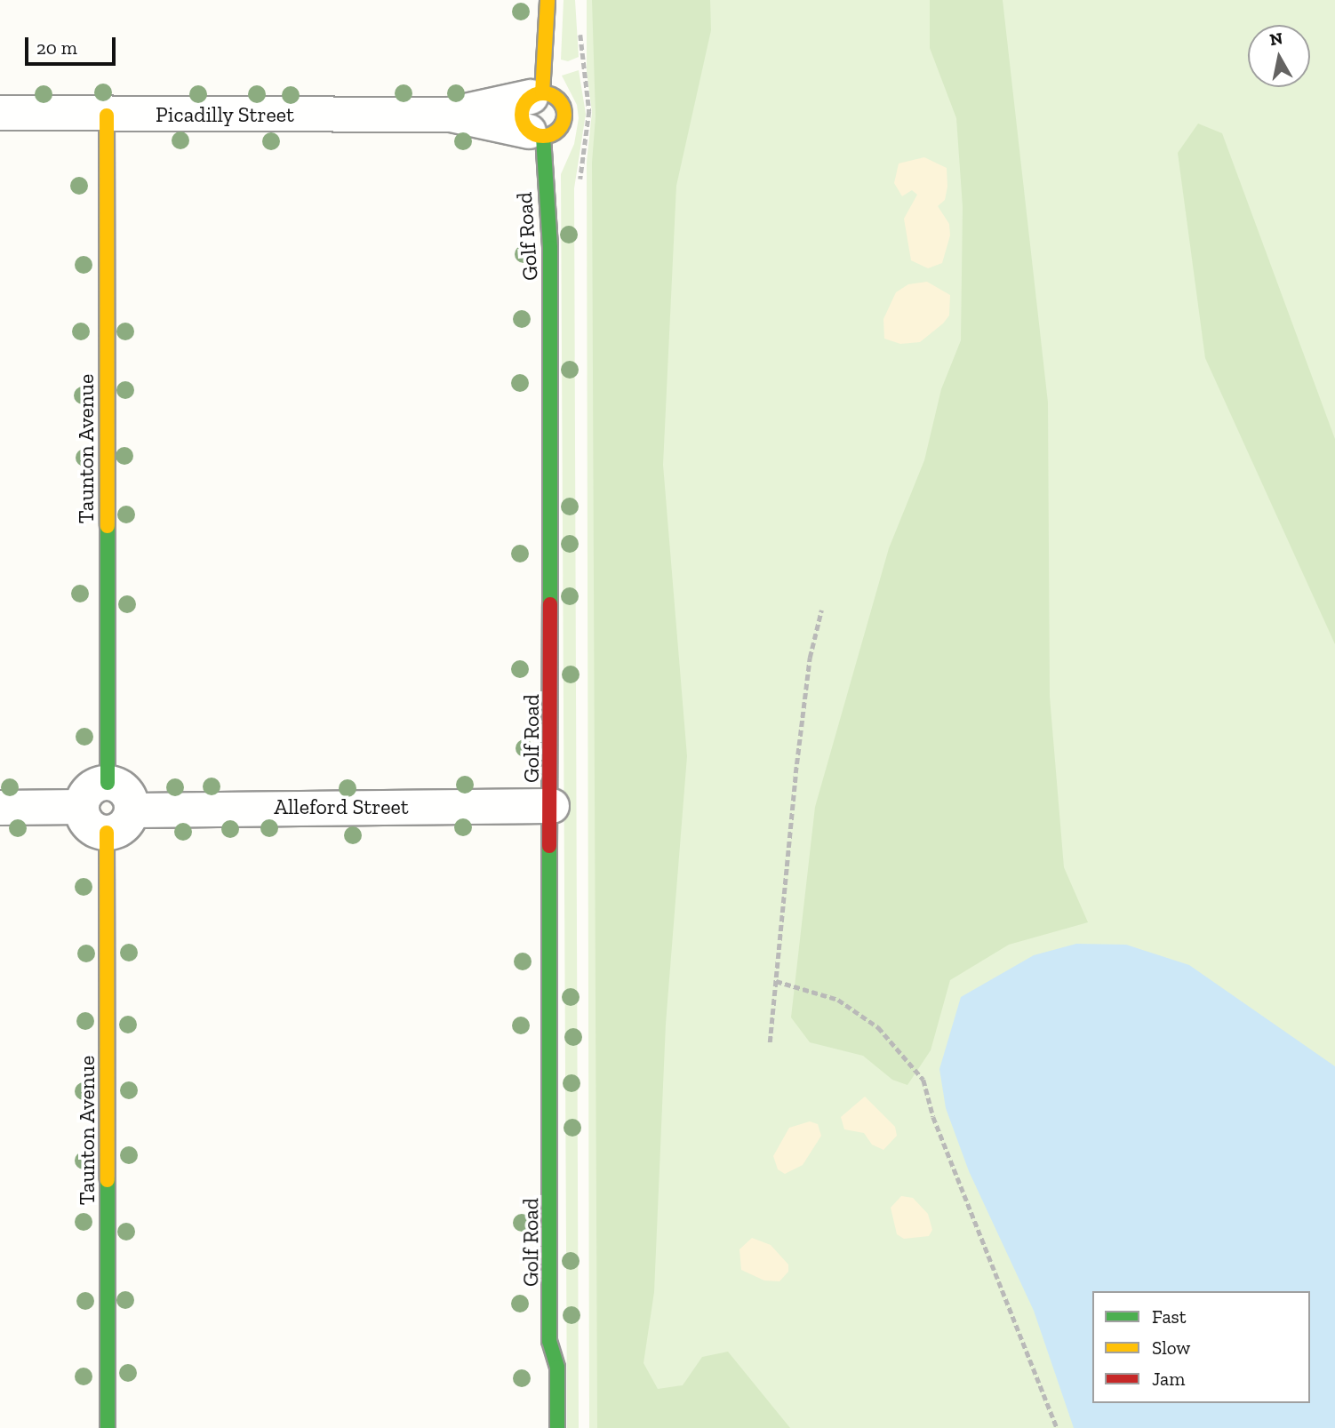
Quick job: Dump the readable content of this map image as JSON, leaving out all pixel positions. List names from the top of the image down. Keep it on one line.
{"streets":{"street":["Picadilly Street","Golf Road","Taunton Avenue","Alleford Street"]},"crossings":[["Picadilly Street","Golf Road"],["Picadilly Street","Taunton Avenue"],["Golf Road","Alleford Street"],["Taunton Avenue","Alleford Street"]],"legend":["Fast","Slow","Jam"],"scale_bar":"20 m","north":"top"}
